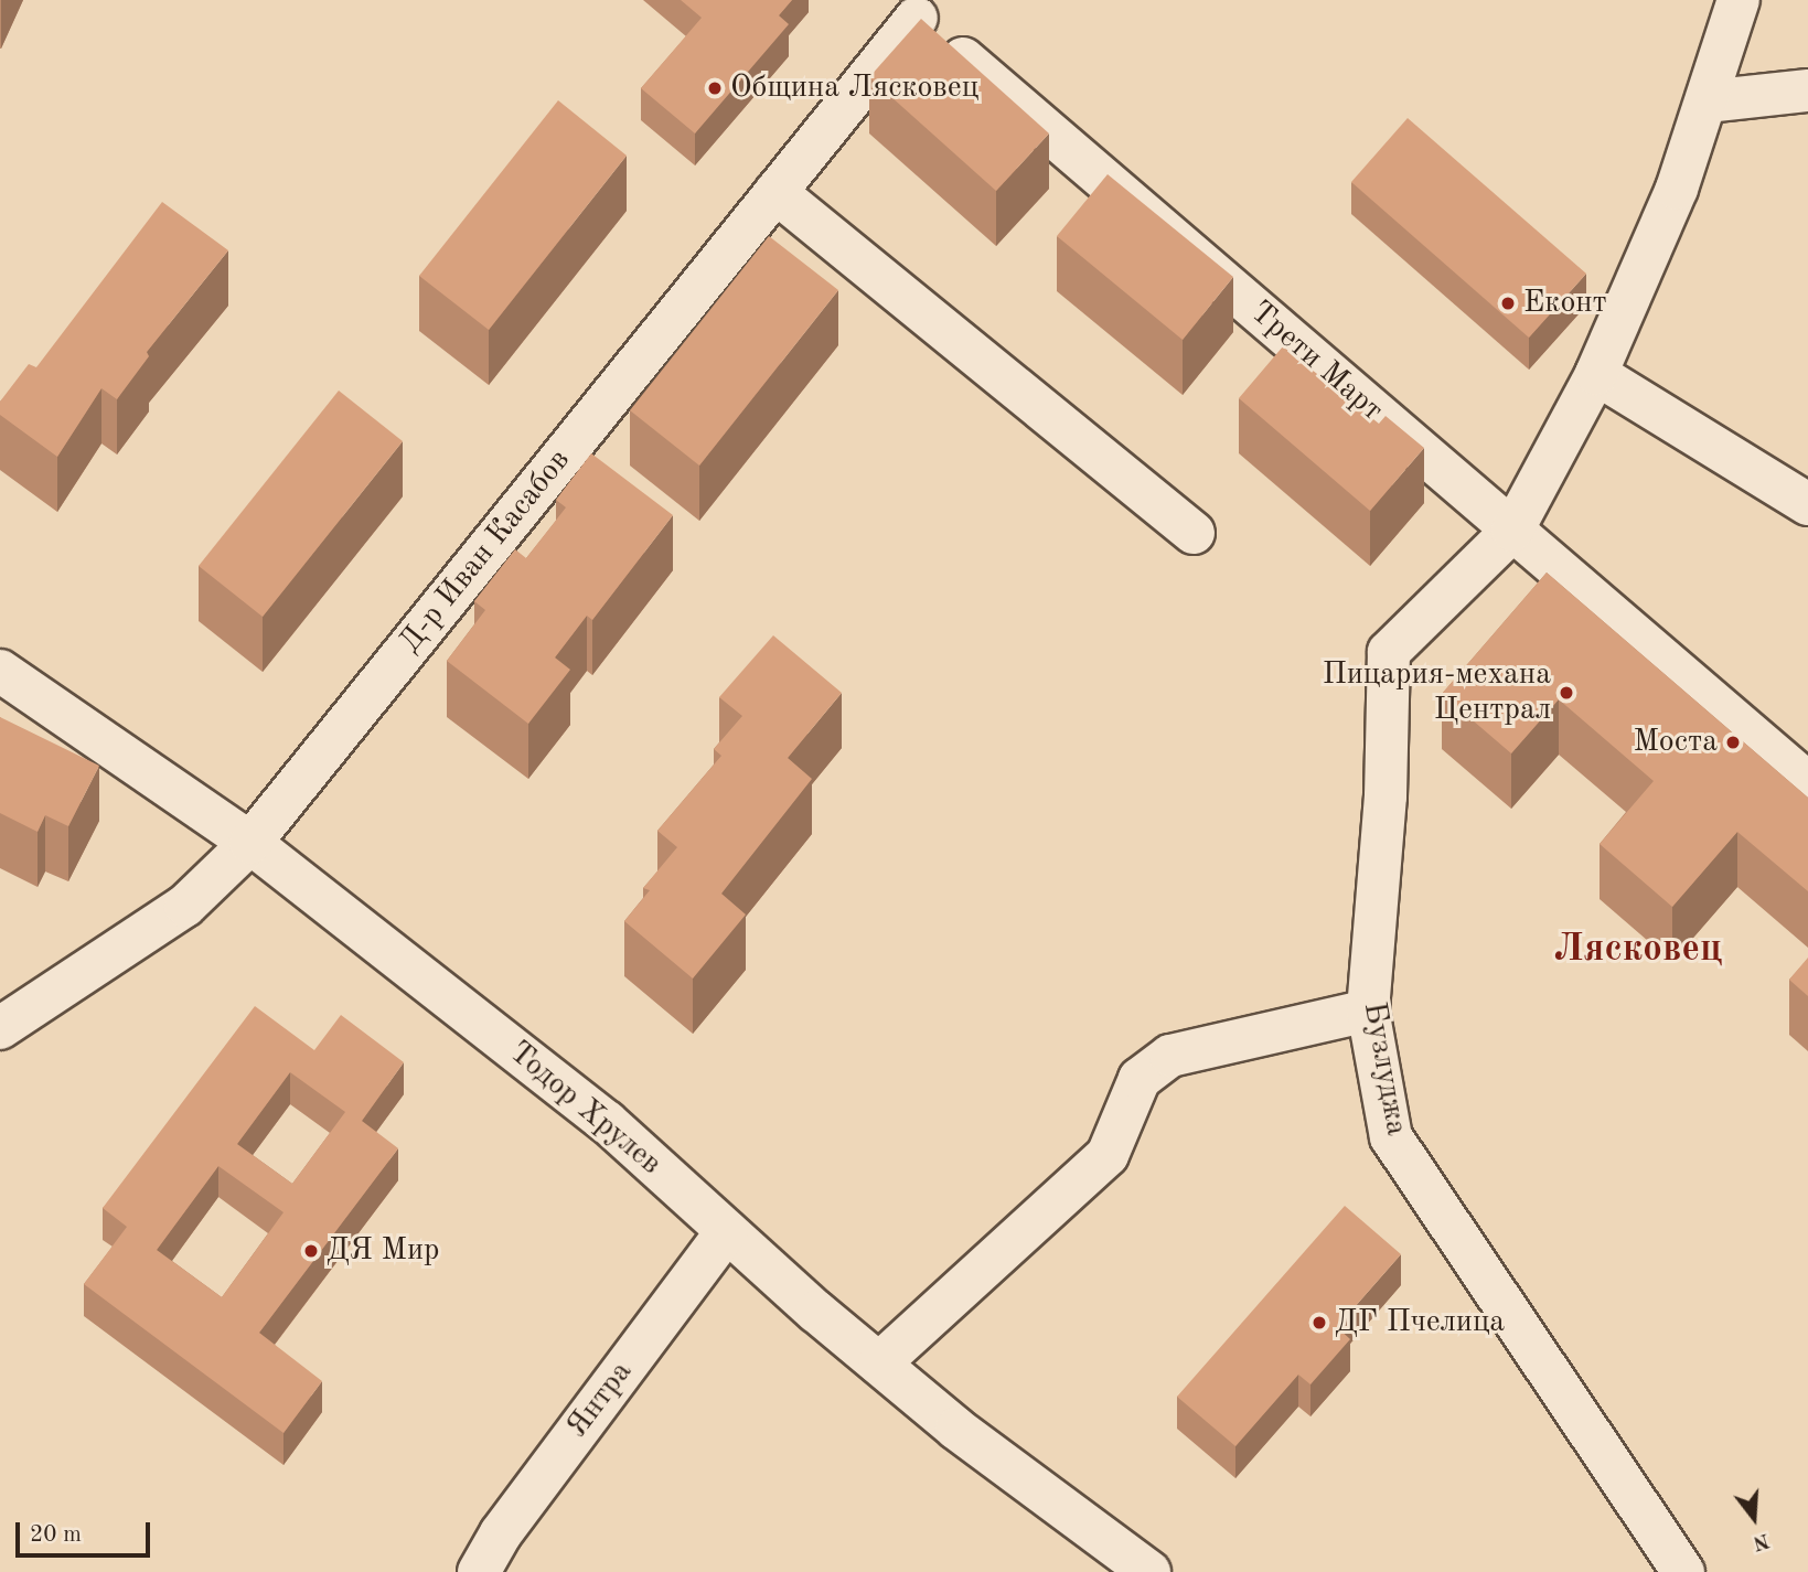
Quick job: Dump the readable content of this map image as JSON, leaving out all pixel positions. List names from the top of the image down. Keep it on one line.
{"streets":{"street":["Трети Март","Д-р Иван Касабов","Бузлуджа","Тодор Хрулев","Янтра"]},"crossings":[["Трети Март","Д-р Иван Касабов"],["Трети Март","Бузлуджа"],["Д-р Иван Касабов","Тодор Хрулев"],["Тодор Хрулев","Янтра"]],"districts":["Лясковец"],"places":["Община Лясковец","Еконт","Пицария-механа Централ","Моста","ДЯ Мир","ДГ Пчелица"],"scale_bar":"20 m","north":"bottom"}
